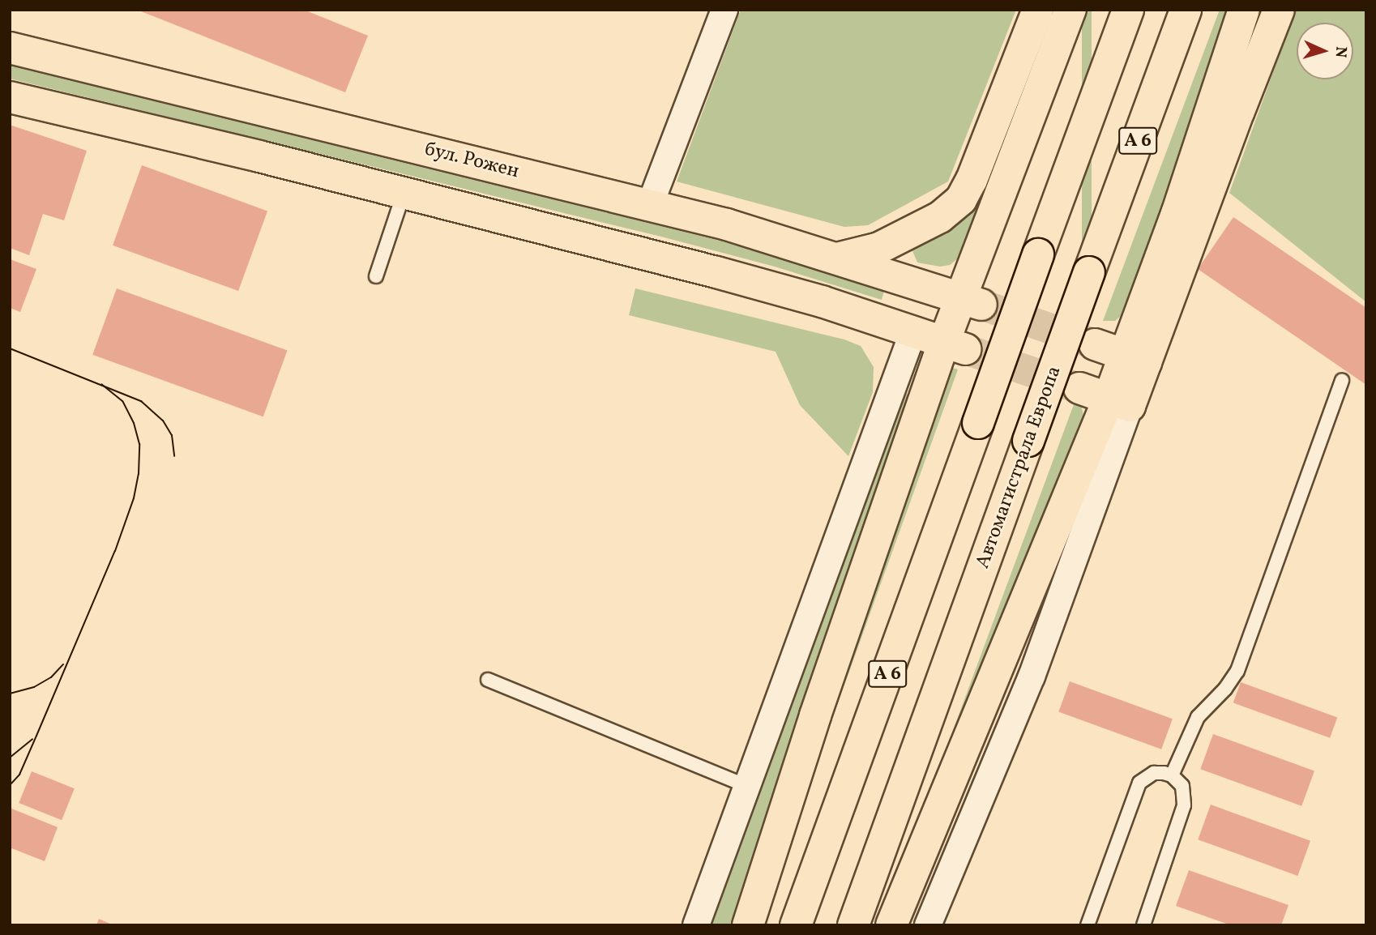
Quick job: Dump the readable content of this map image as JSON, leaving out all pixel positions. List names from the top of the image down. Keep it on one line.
{"streets":{"main road":["A 6","бул. Рожен","Автомагистрала Европа"]},"north":"right"}
